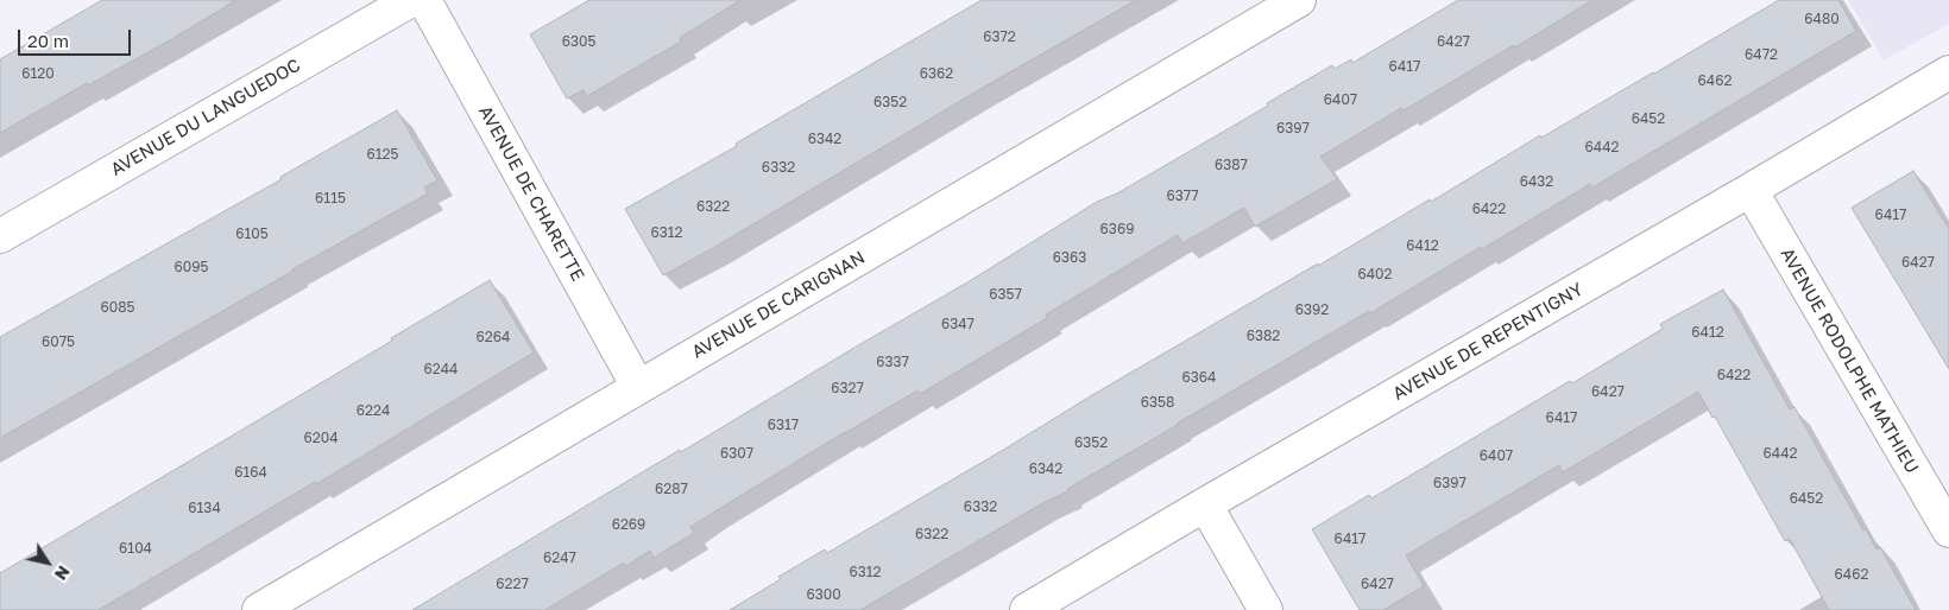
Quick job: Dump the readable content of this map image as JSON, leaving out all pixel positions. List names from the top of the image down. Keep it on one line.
{"streets":{"street":["AVENUE DU LANGUEDOC","AVENUE DE CHARETTE","AVENUE DE CARIGNAN","AVENUE DE REPENTIGNY","AVENUE RODOLPHE MATHIEU"]},"crossings":[["AVENUE DE CHARETTE","AVENUE DE CARIGNAN"],["AVENUE DE REPENTIGNY","AVENUE RODOLPHE MATHIEU"]],"house_numbers":["6480","6372","6305","6427","6472","6417","6120","6362","6462","6407","6352","6452","6397","6342","6442","6125","6387","6332","6432","6377","6115","6322","6422","6417","6369","6312","6105","6412","6363","6427","6095","6402","6357","6085","6392","6347","6412","6382","6264","6075","6337","6244","6422","6364","6327","6427","6358","6224","6417","6317","6204","6352","6307","6442","6407","6342","6164","6397","6287","6452","6332","6134","6269","6322","6417","6104","6247","6312","6462","6227","6427","6300"],"scale_bar":"20 m","north":"bottom right"}
